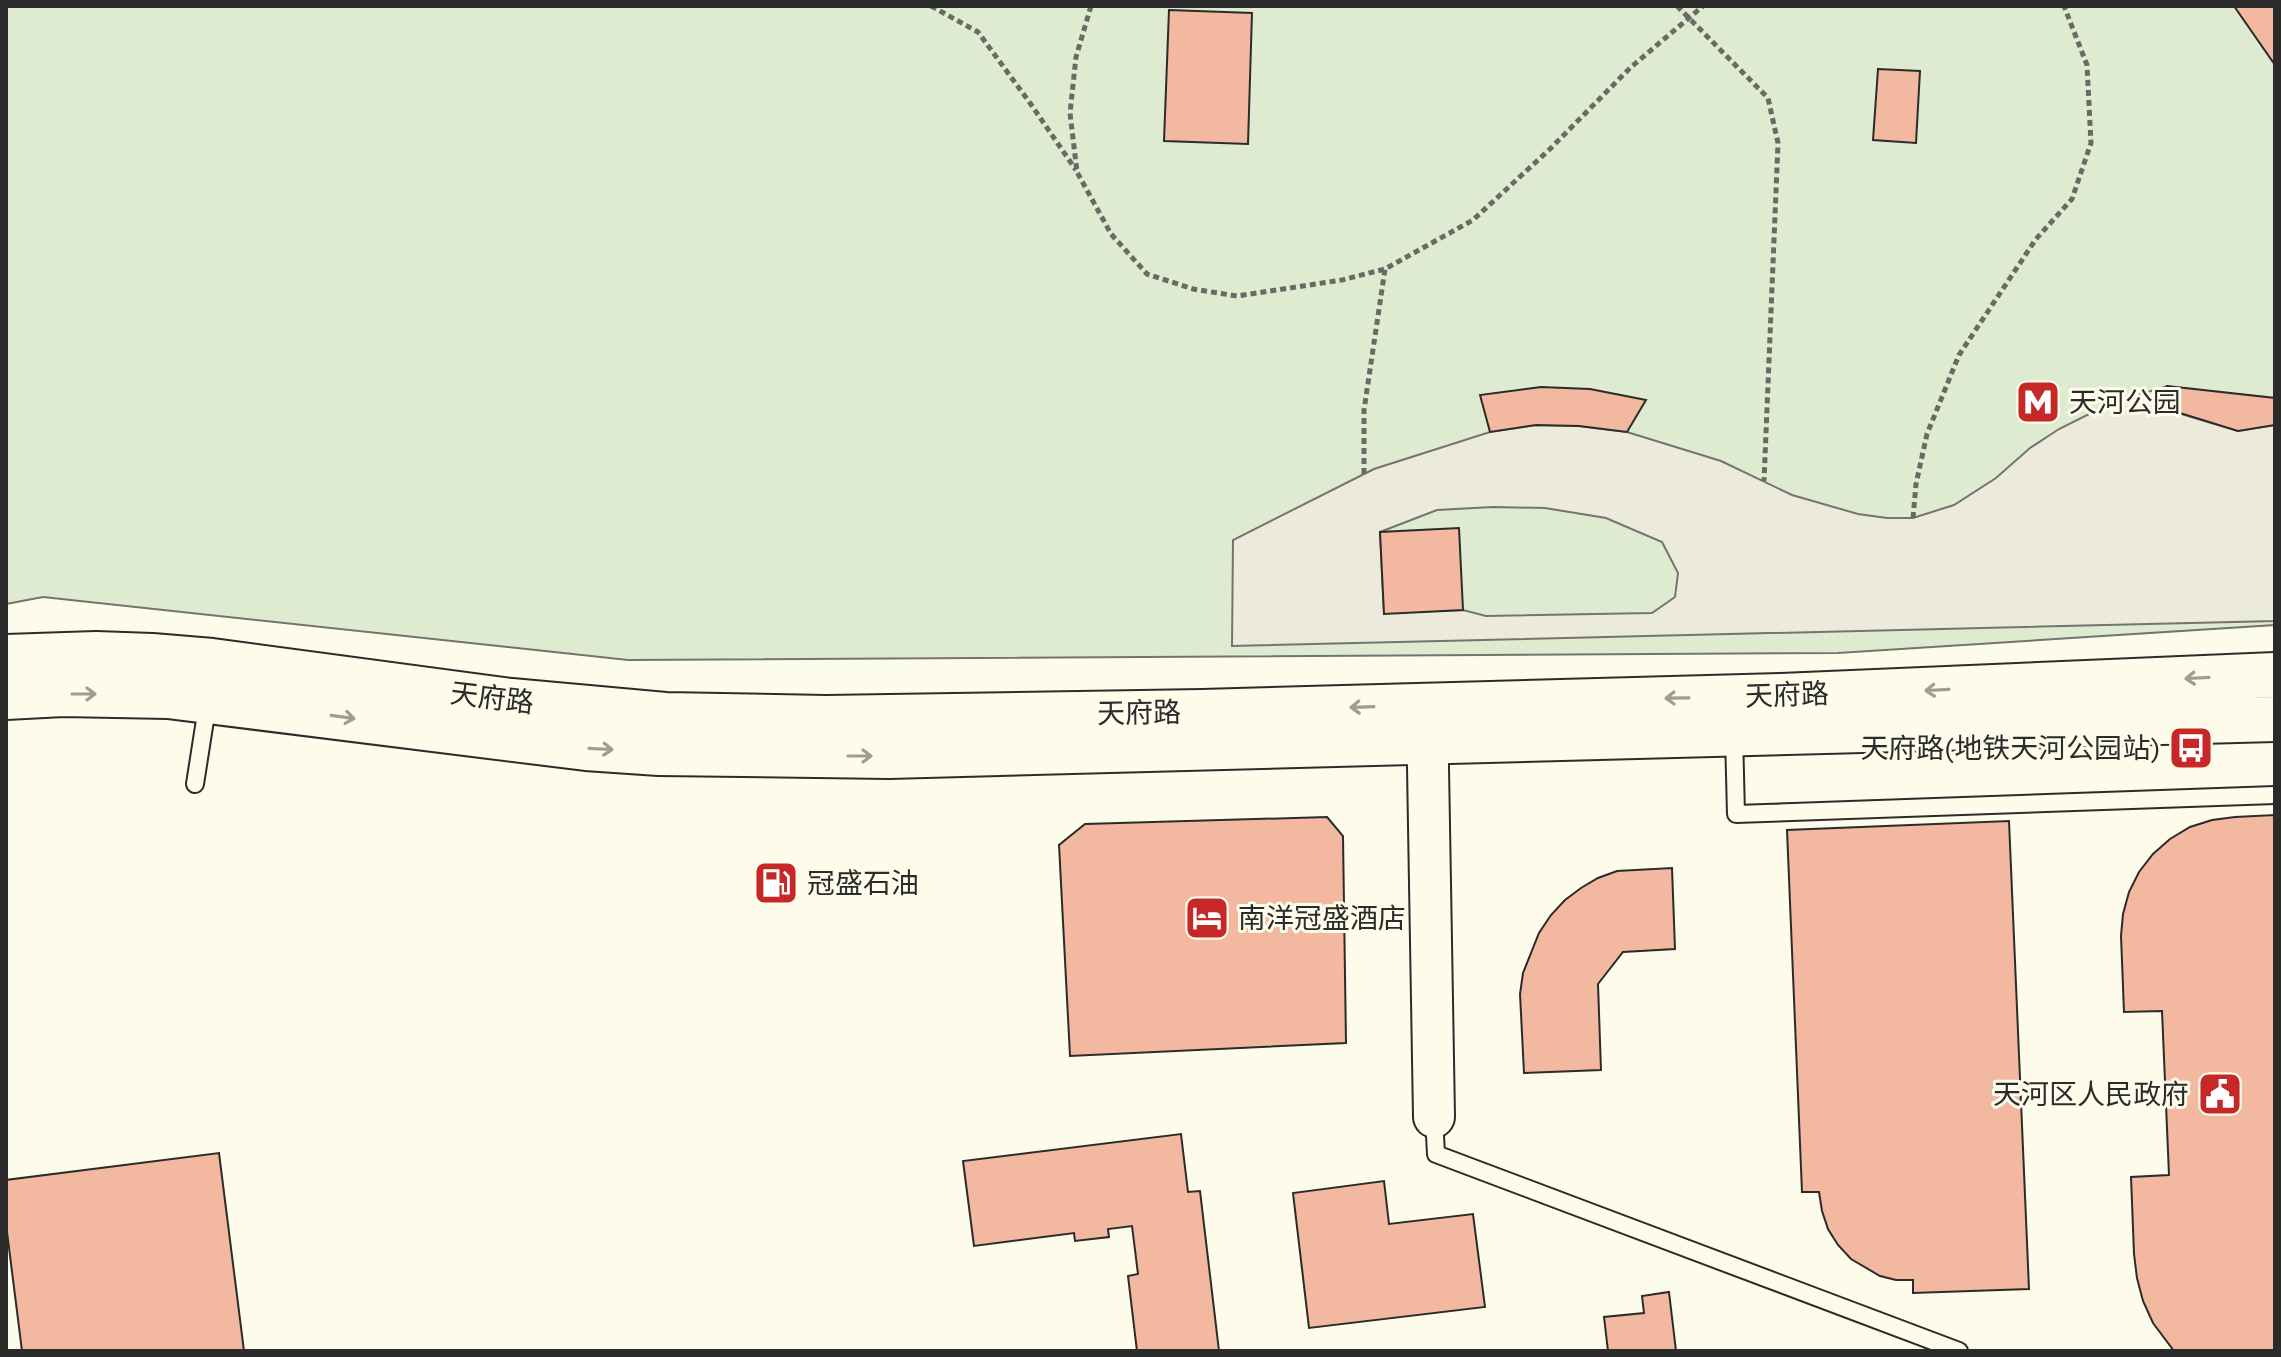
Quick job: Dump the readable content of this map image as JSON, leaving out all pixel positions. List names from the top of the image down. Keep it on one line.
{"streets":{"main road":["天府路"]},"places":{"metro station":["天河公园"],"bus stop":["天府路(地铁天河公园站)"],"fuel station":["冠盛石油"],"hotel":["南洋冠盛酒店"],"public building":["天河区人民政府"]}}
